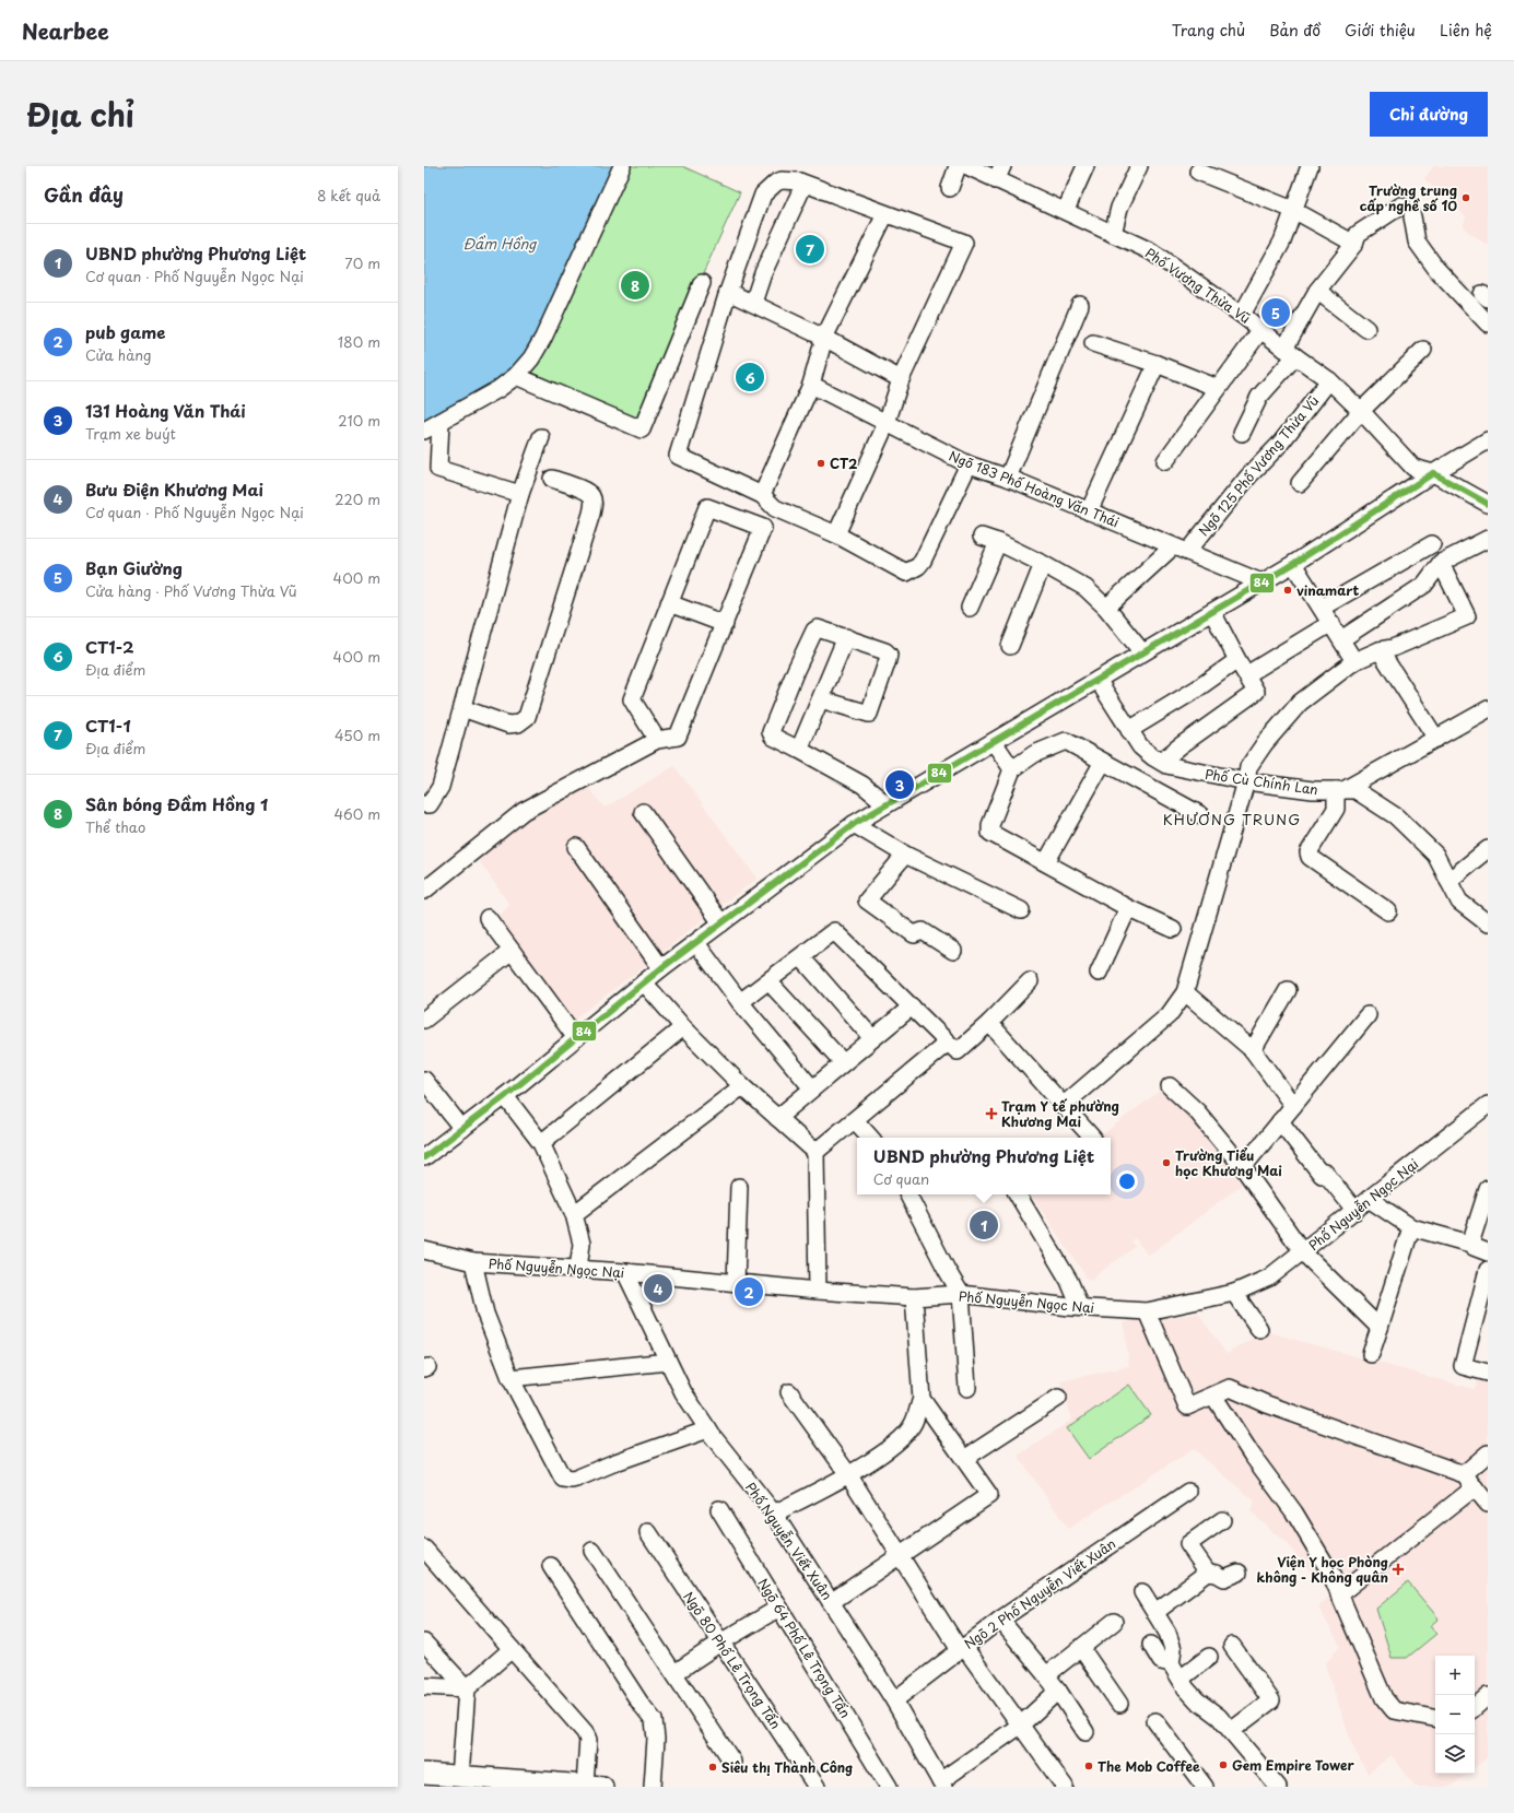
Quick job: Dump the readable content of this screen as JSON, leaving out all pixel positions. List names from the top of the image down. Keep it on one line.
{"streets":{"street":["Phố Vương Thừa Vũ","Ngõ 125 Phố Vương Thừa Vũ","Ngõ 183 Phố Hoàng Văn Thái","Phố Cù Chính Lan","Phố Nguyễn Ngọc Nại","Phố Nguyễn Viết Xuân","Ngõ 2 Phố Nguyễn Viết Xuân","Ngõ 64 Phố Lê Trọng Tấn","Ngõ 80 Phố Lê Trọng Tấn"]},"crossings":[["Phố Vương Thừa Vũ","Ngõ 125 Phố Vương Thừa Vũ"],["Ngõ 125 Phố Vương Thừa Vũ","Ngõ 183 Phố Hoàng Văn Thái"],["Phố Nguyễn Ngọc Nại","Phố Nguyễn Viết Xuân"],["Phố Nguyễn Viết Xuân","Ngõ 2 Phố Nguyễn Viết Xuân"]],"districts":["KHƯƠNG TRUNG"],"water":["Đầm Hồng"],"places":{"other":["Trường trung cấp nghề số 10","CT2","vinamart","Trường Tiểu học Khương Mai","Gem Empire Tower","The Mob Coffee","Siêu thị Thành Công"],"health":["Trạm Y tế phường Khương Mai","Viện Y học Phòng không - Không quân"]},"lines":["transit line 84"],"page":{"header":"Nearbee","nav":["Trang chủ","Bản đồ","Giới thiệu","Liên hệ"],"title":"Địa chỉ","buttons":"Chỉ đường","heading":["Gần đây","8 kết quả"],"list":[{"mark":"1","name":"UBND phường Phương Liệt","note":"Cơ quan · Phố Nguyễn Ngọc Nại","value":"70 m"},{"mark":"2","name":"pub game","note":"Cửa hàng","value":"180 m"},{"mark":"3","name":"131 Hoàng Văn Thái","note":"Trạm xe buýt","value":"210 m"},{"mark":"4","name":"Bưu Điện Khương Mai","note":"Cơ quan · Phố Nguyễn Ngọc Nại","value":"220 m"},{"mark":"5","name":"Bạn Giường","note":"Cửa hàng · Phố Vương Thừa Vũ","value":"400 m"},{"mark":"6","name":"CT1-2","note":"Địa điểm","value":"400 m"},{"mark":"7","name":"CT1-1","note":"Địa điểm","value":"450 m"},{"mark":"8","name":"Sân bóng Đầm Hồng 1","note":"Thể thao","value":"460 m"}],"pins":["7","8","5","6","3","1","4","2"],"popup":["UBND phường Phương Liệt","Cơ quan"],"map_buttons":["+","−"]}}
